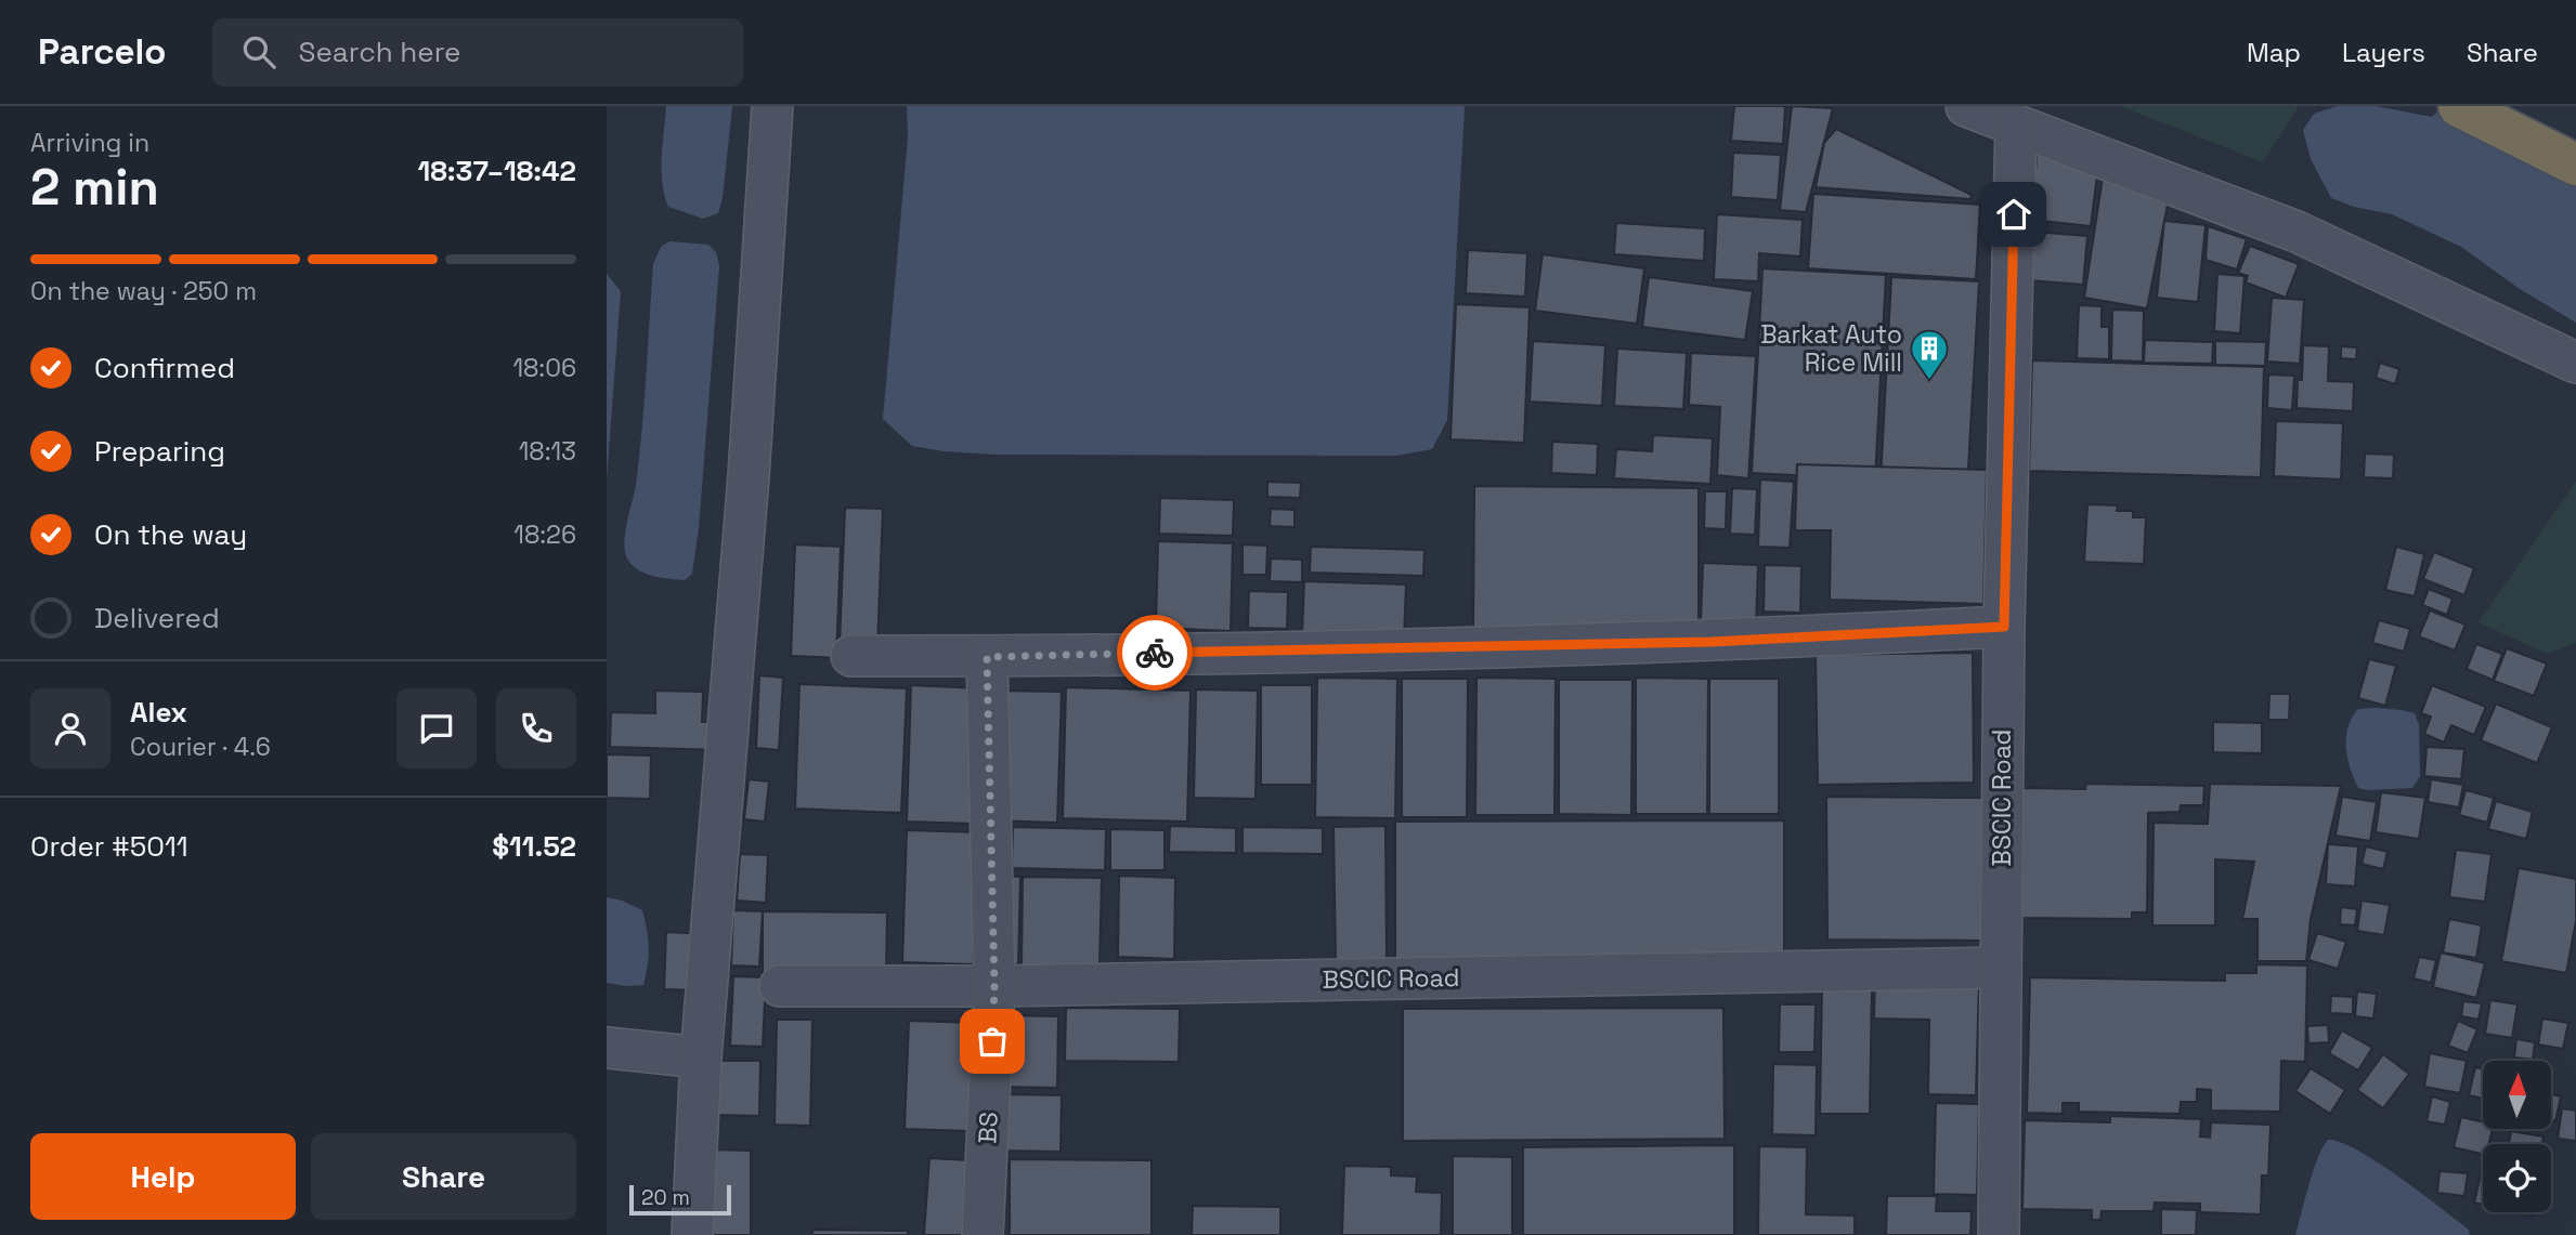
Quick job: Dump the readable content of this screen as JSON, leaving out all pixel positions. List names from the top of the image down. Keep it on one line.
{"streets":{"street":["BSCIC Road","BS"]},"crossings":[["BSCIC Road","BS"]],"places":{"building":["Barkat Auto Rice Mill"]},"scale_bar":"20 m","north":"top","page":{"header":"Parcelo","search":"Search here","nav":["Map","Layers","Share"],"heading":["2 min","Arriving in","18:37–18:42"],"panel":["Alex","Courier · 4.6","Order #5011","$11.52"],"bar":"On the way · 250 m","list":[["Confirmed","18:06"],["Preparing","18:13"],["On the way","18:26"],"Delivered"],"buttons":["Help","Share"],"scale":"20 m"}}
